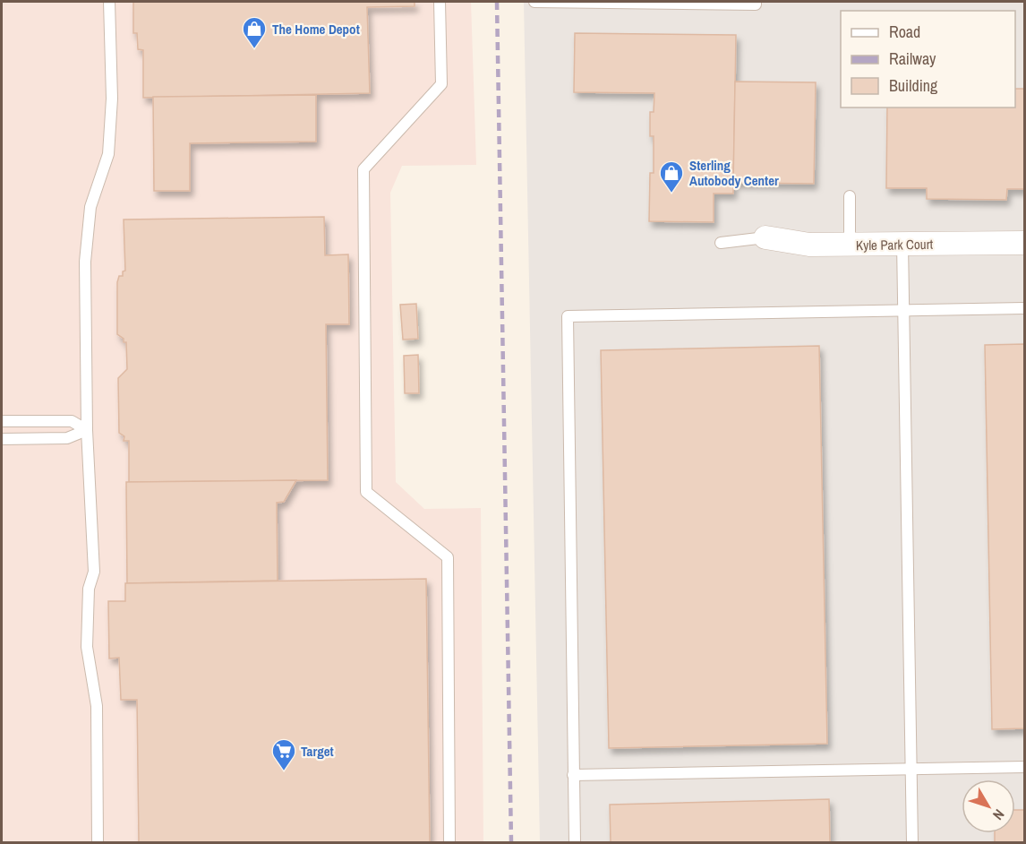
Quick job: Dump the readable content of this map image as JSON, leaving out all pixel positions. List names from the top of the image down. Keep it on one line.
{"streets":{"street":["Kyle Park Court"]},"places":{"shop":["The Home Depot","Sterling Autobody Center"],"supermarket":["Target"]},"legend":["Road","Railway","Building"],"north":"bottom right"}
